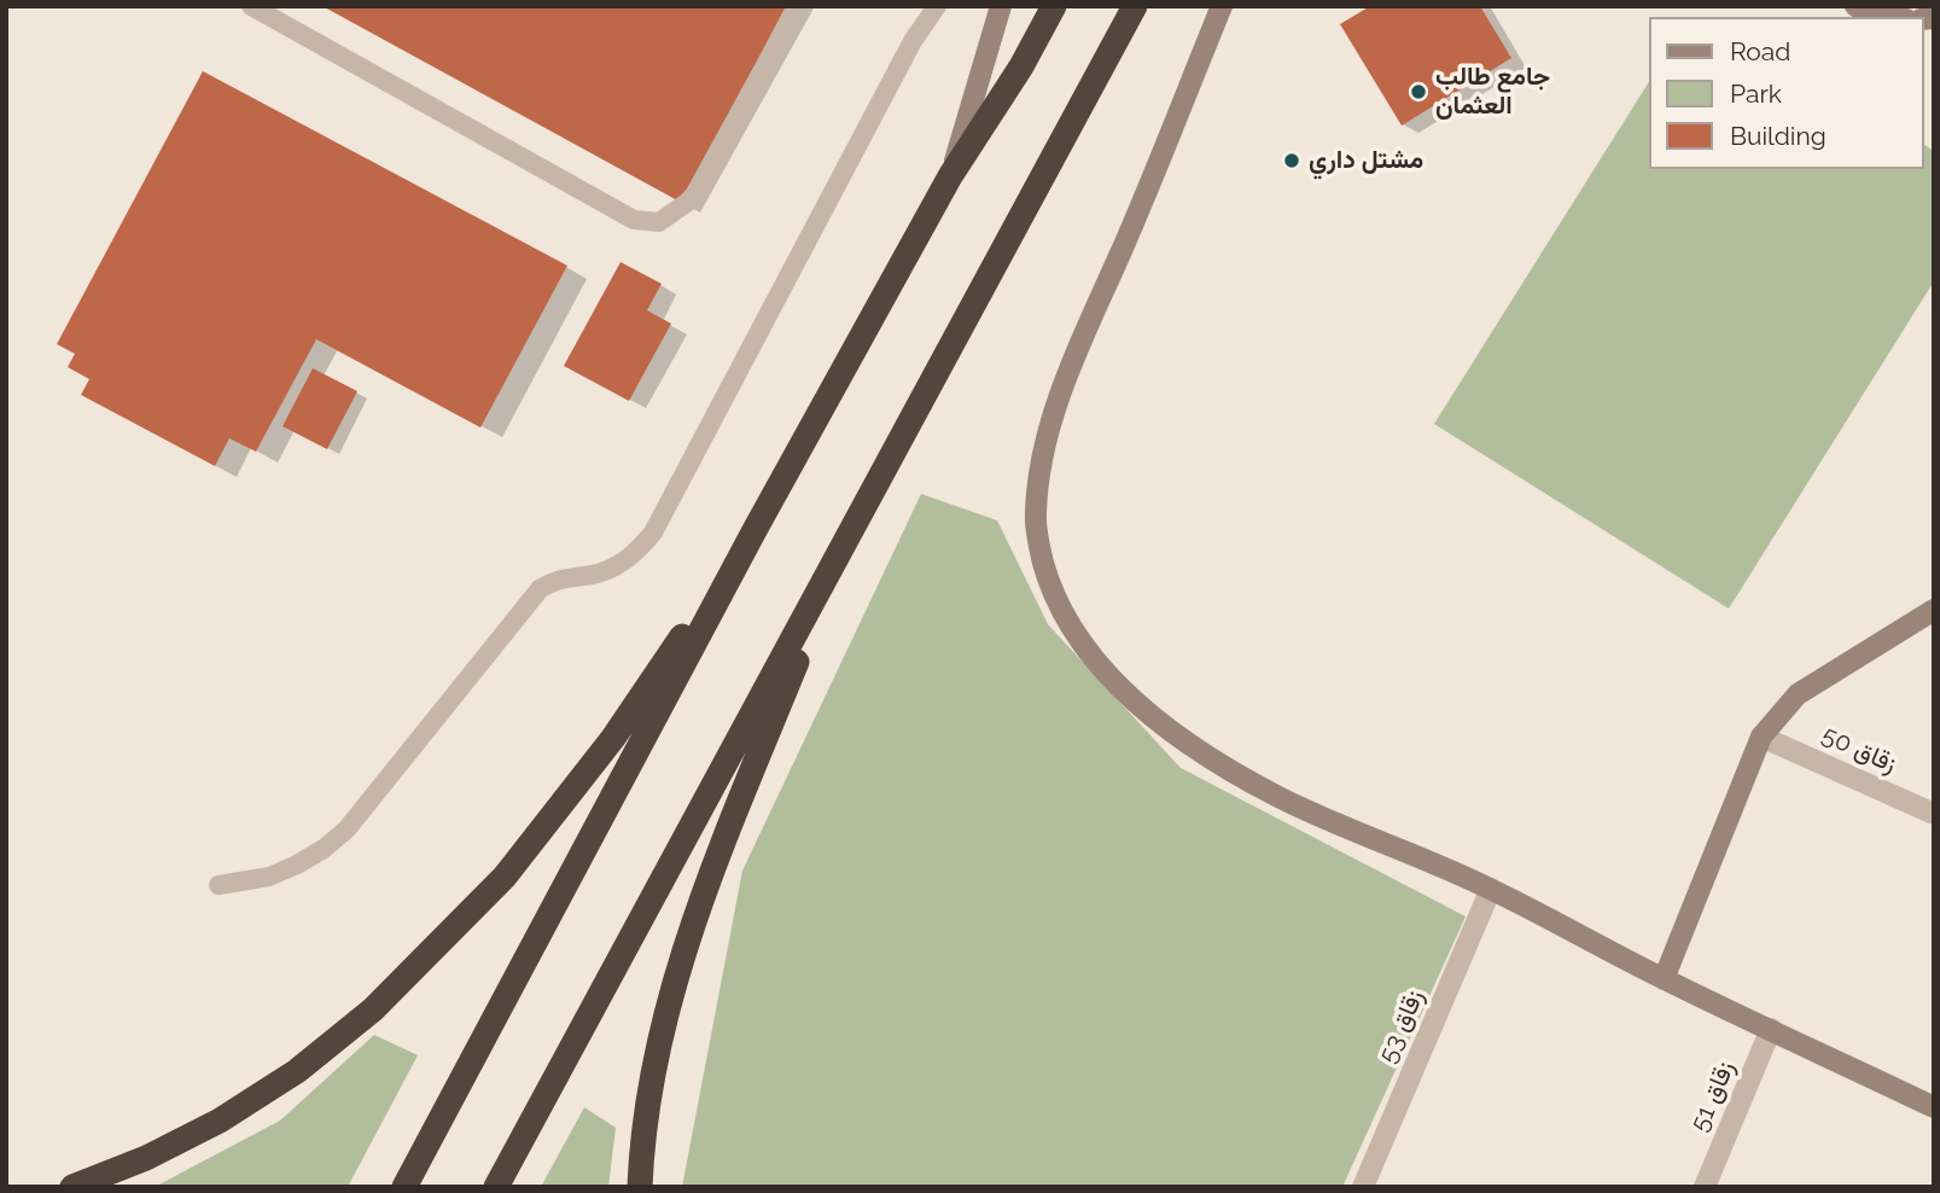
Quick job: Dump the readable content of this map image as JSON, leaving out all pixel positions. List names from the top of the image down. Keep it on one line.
{"streets":{"street":["زقاق 50","زقاق 53","زقاق 51"]},"places":["جامع طالب العثمان","مشتل داري"],"legend":["Road","Park","Building"]}
